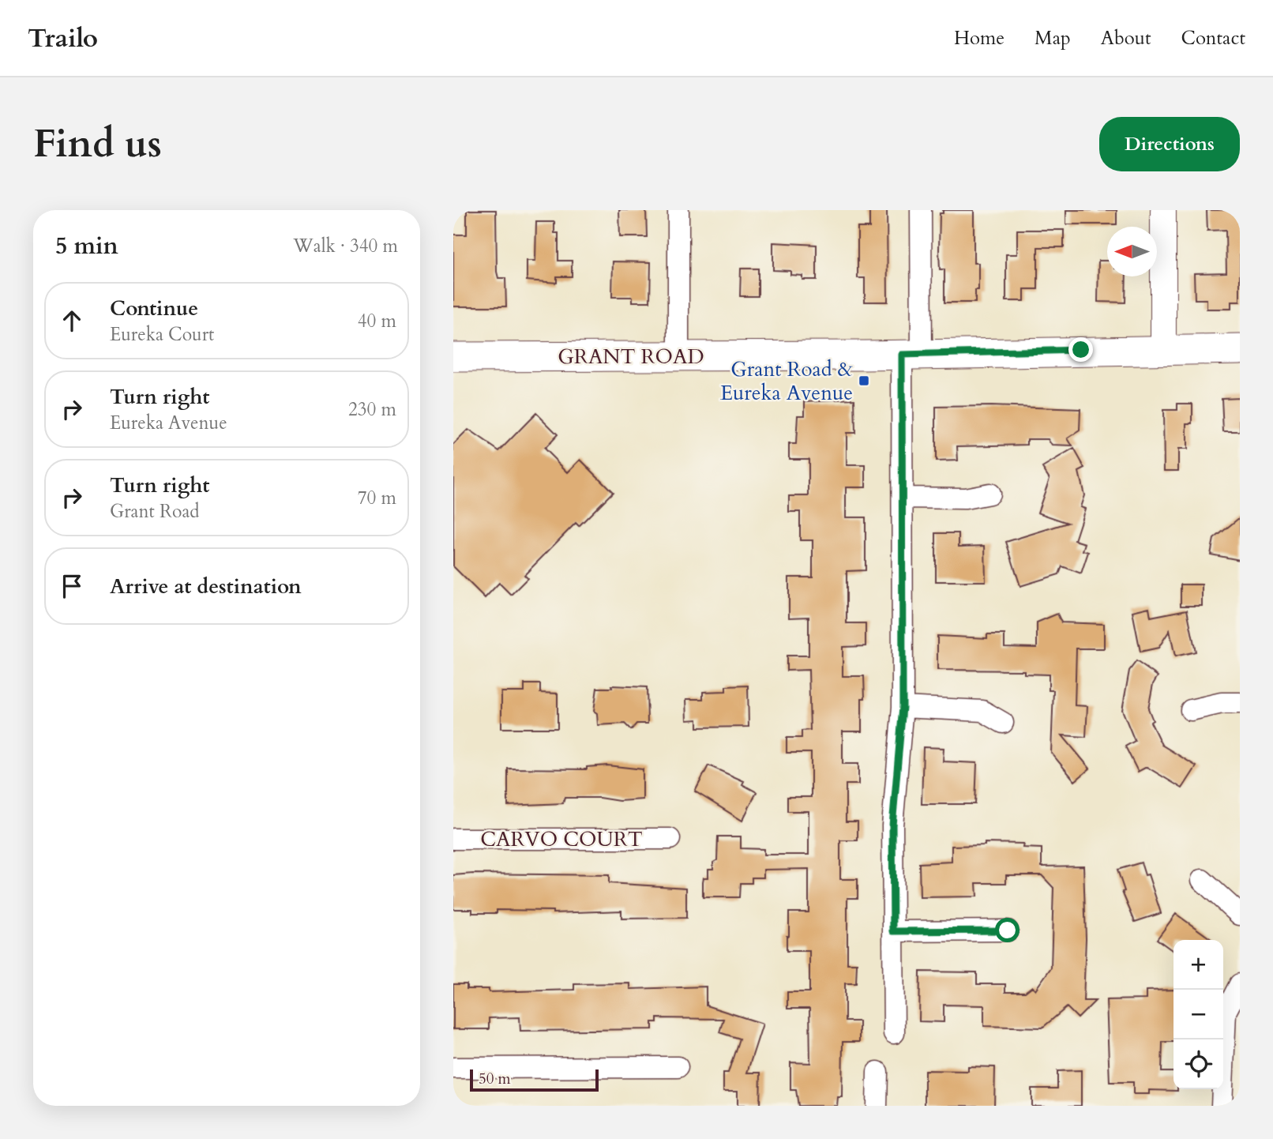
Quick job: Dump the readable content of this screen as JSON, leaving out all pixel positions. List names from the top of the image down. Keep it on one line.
{"streets":{"main road":["GRANT ROAD"],"street":["CARVO COURT"]},"places":{"transit":["Grant Road & Eureka Avenue"]},"scale_bar":"50 m","north":"left","page":{"header":"Trailo","nav":["Home","Map","About","Contact"],"buttons":"Directions","title":"Find us","heading":["5 min","Walk · 340 m"],"list":[["Continue","Eureka Court","40 m"],["Turn right","Eureka Avenue","230 m"],["Turn right","Grant Road","70 m"],"Arrive at destination"],"map_buttons":["+","−"],"scale":"50 m"}}
